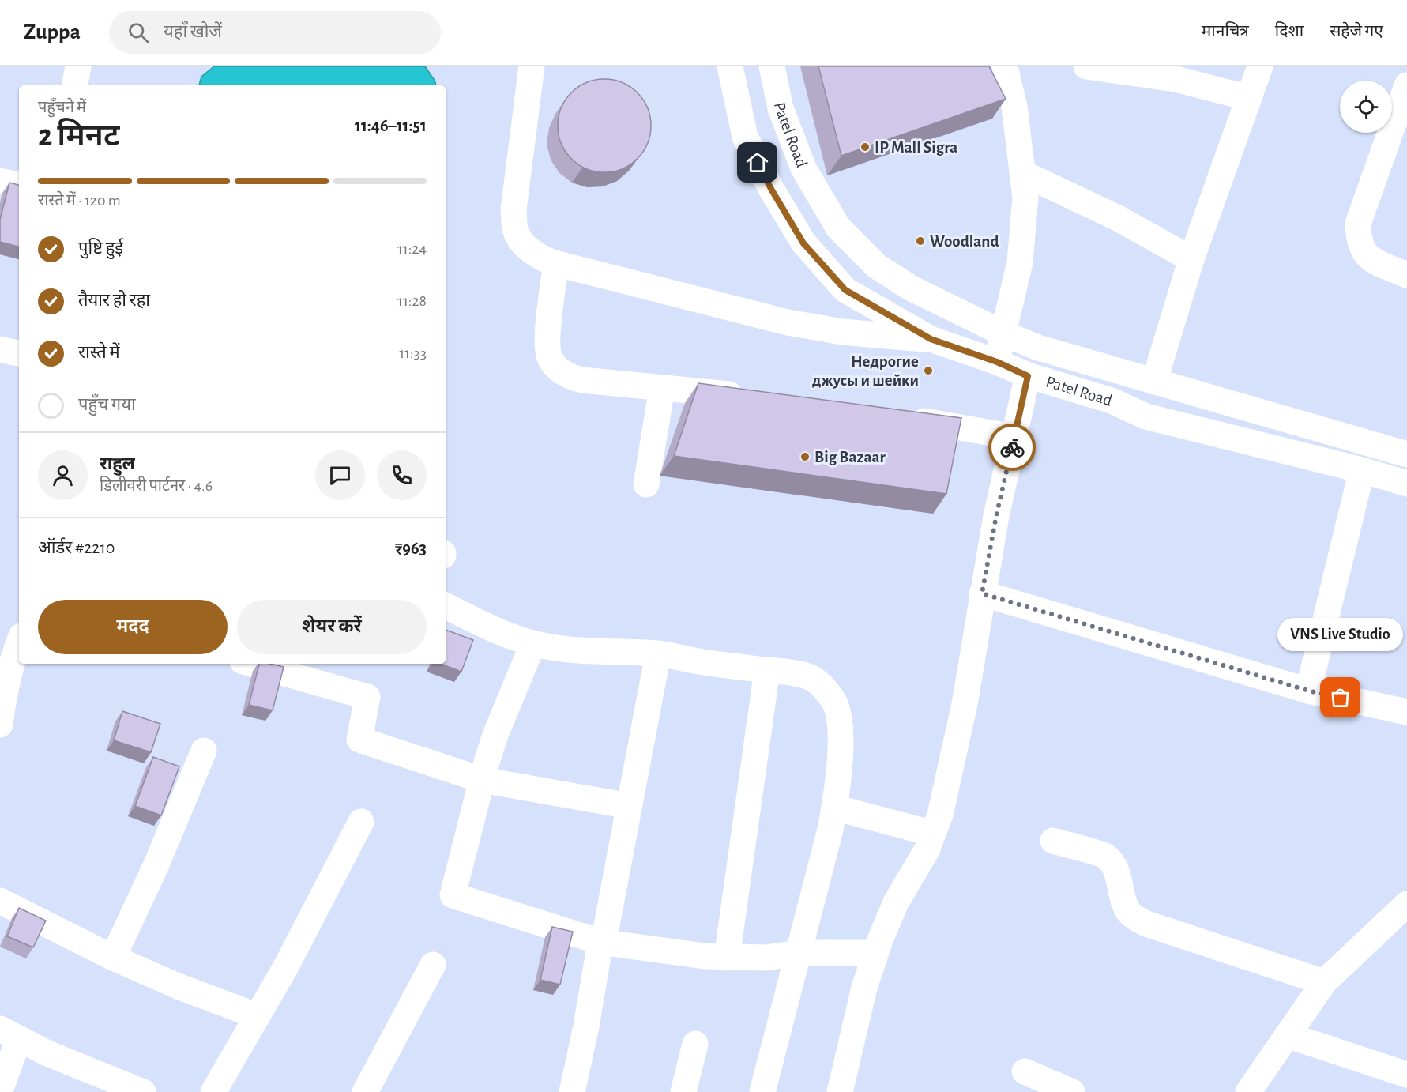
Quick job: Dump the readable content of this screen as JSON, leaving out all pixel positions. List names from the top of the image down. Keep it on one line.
{"streets":{"street":["Patel Road"]},"places":["IP Mall Sigra","Woodland","Недрогие джусы и шейки","Big Bazaar","VNS Live Studio"],"page":{"header":"Zuppa","search":"यहाँ खोजें","nav":["मानचित्र","दिशा","सहेजे गए"],"heading":["2 मिनट","पहुँचने में","11:46–11:51"],"panel":["राहुल","डिलीवरी पार्टनर · 4.6","ऑर्डर #2210","₹963"],"bar":"रास्ते में · 120 m","list":[["पुष्टि हुई","11:24"],["तैयार हो रहा","11:28"],["रास्ते में","11:33"],"पहुँच गया"],"buttons":["मदद","शेयर करें"],"bubble":"VNS Live Studio"}}
